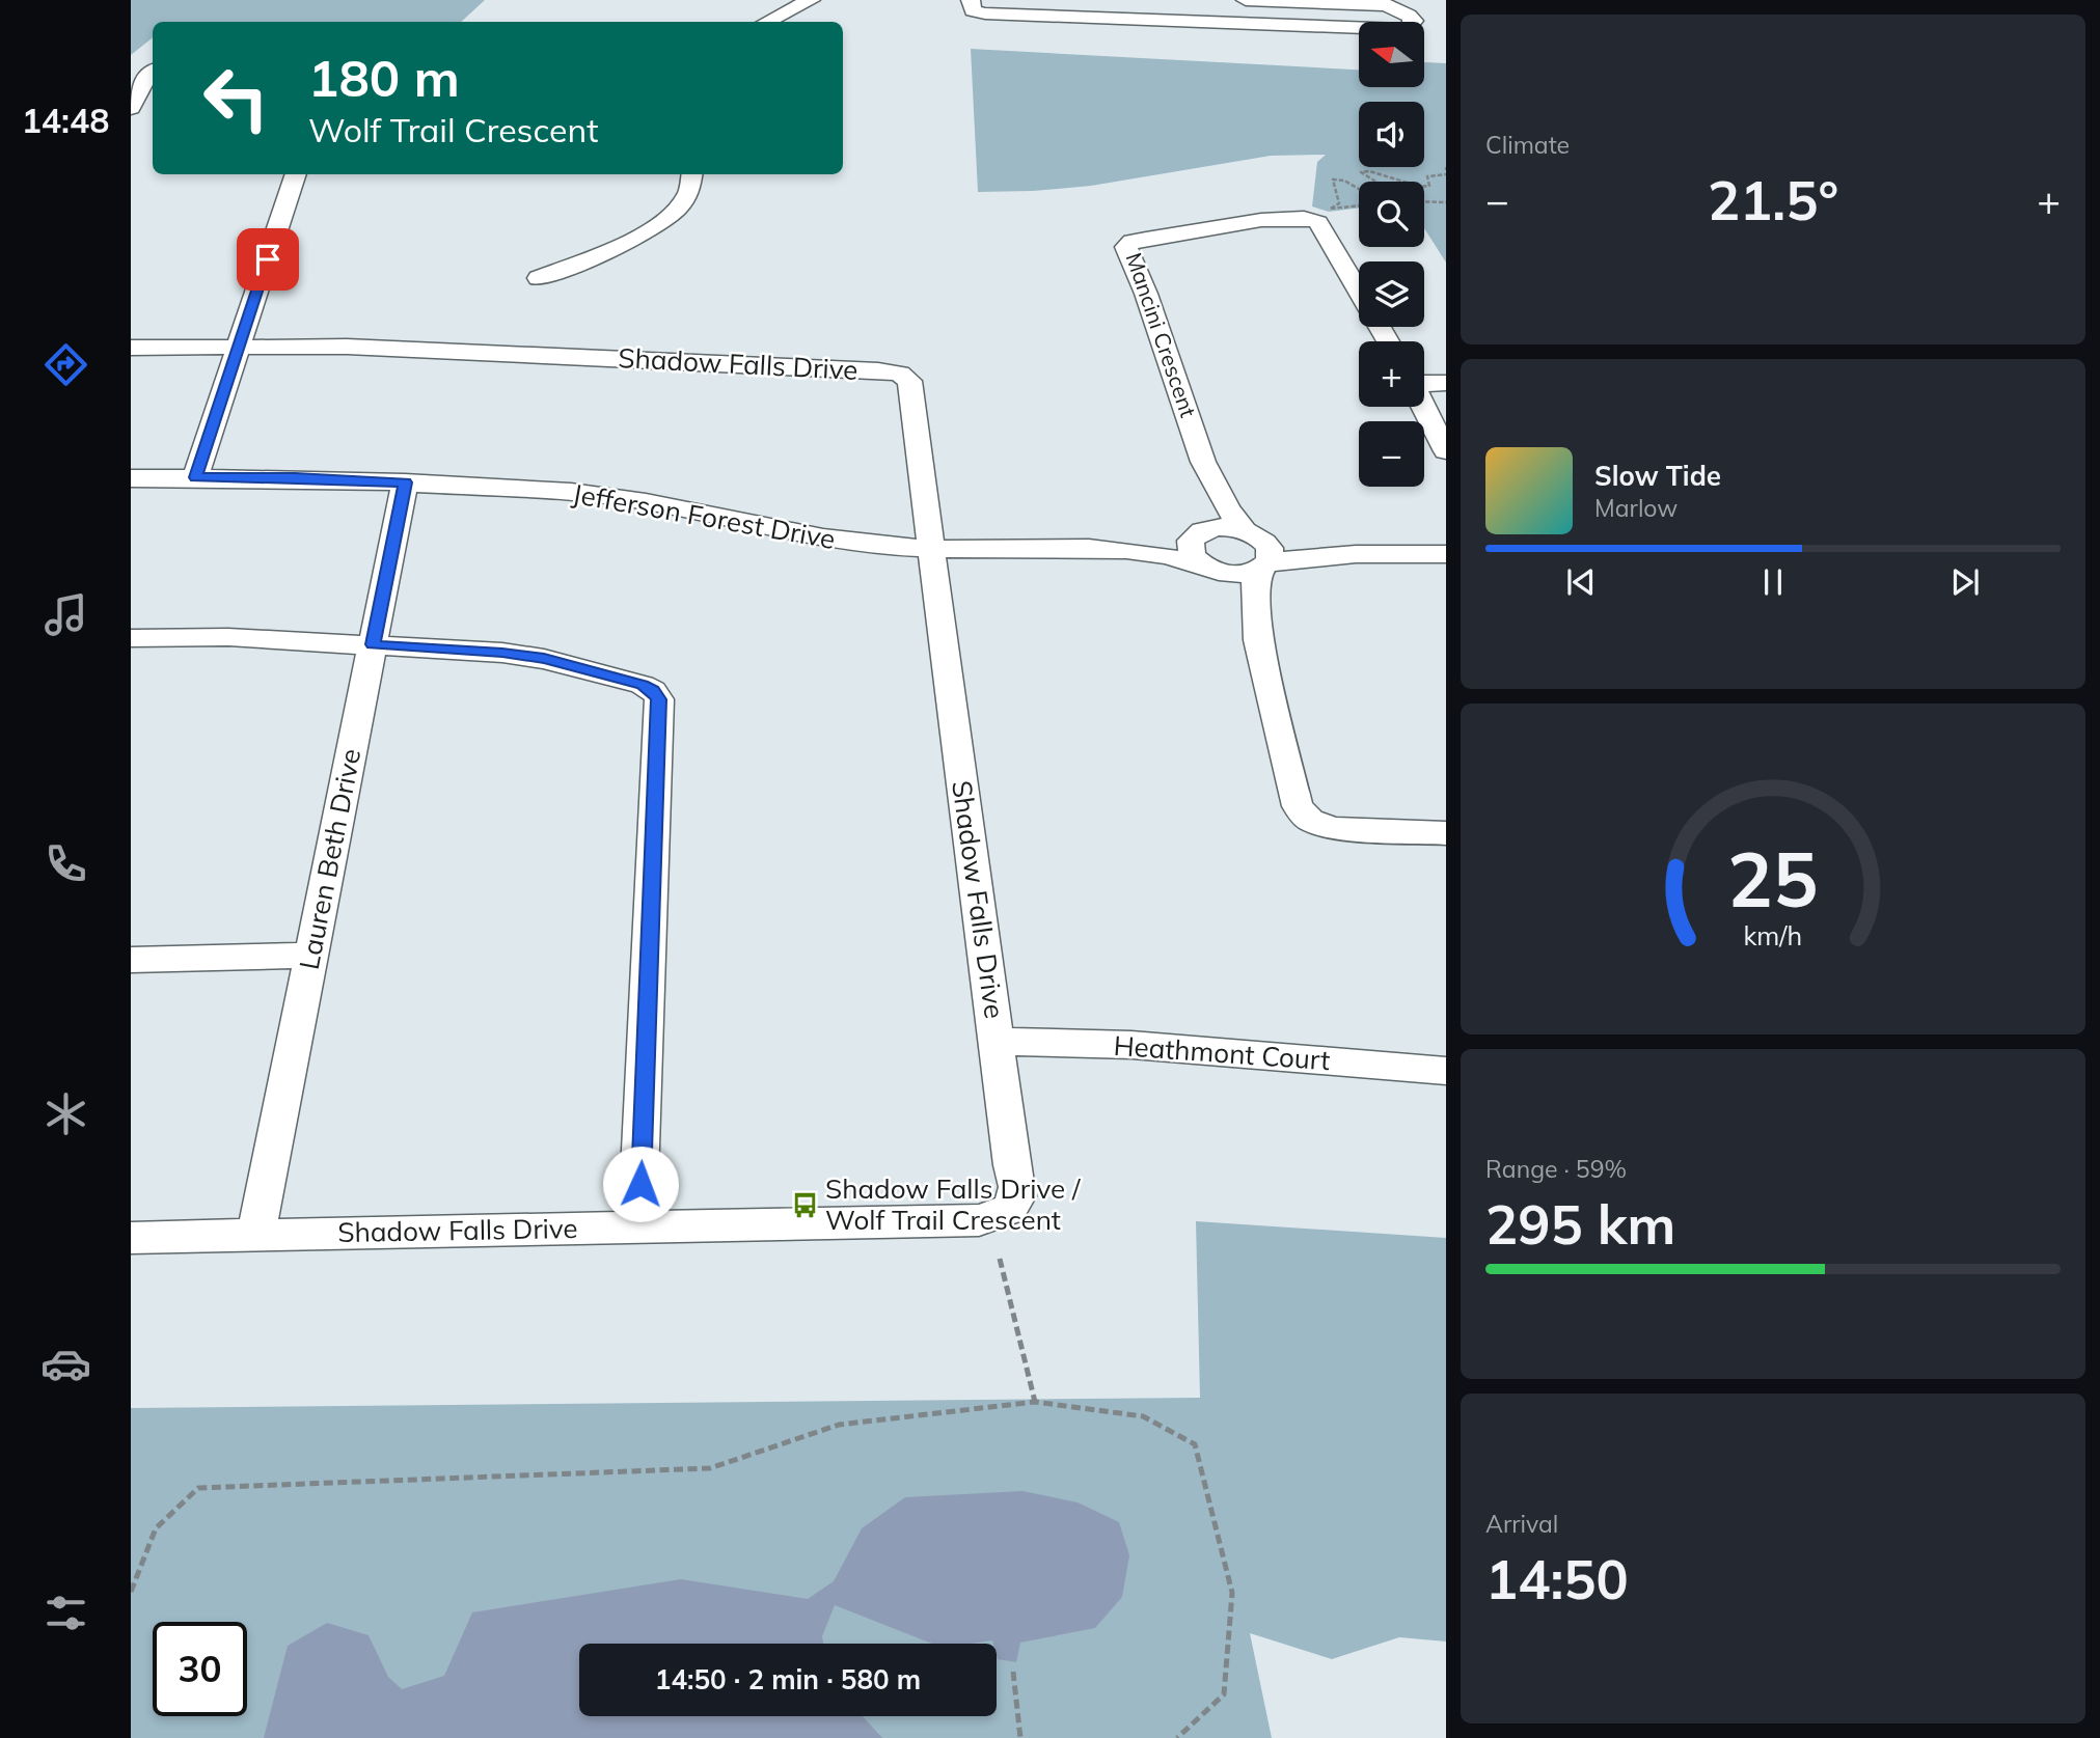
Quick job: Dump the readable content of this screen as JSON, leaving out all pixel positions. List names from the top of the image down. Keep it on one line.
{"streets":{"street":["Mancini Crescent","Shadow Falls Drive","Jefferson Forest Drive","Lauren Beth Drive","Heathmont Court"]},"crossings":[["Mancini Crescent","Jefferson Forest Drive"],["Shadow Falls Drive","Jefferson Forest Drive"],["Shadow Falls Drive","Lauren Beth Drive"],["Shadow Falls Drive","Heathmont Court"],["Jefferson Forest Drive","Lauren Beth Drive"]],"places":{"bus stop":["Shadow Falls Drive / Wolf Trail Crescent"]},"north":"left","page":{"tabs":"14:48","tile":["Climate",["Range · 59%","295 km"],["Arrival","14:50"]],"map_buttons":["+","−"],"turn":["180 m","Wolf Trail Crescent"],"heat":["−","21.5°","+"],"song":["Slow Tide","Marlow"],"limit":"30","trip":"14:50 · 2 min · 580 m","gauge":["25","km/h"]}}
